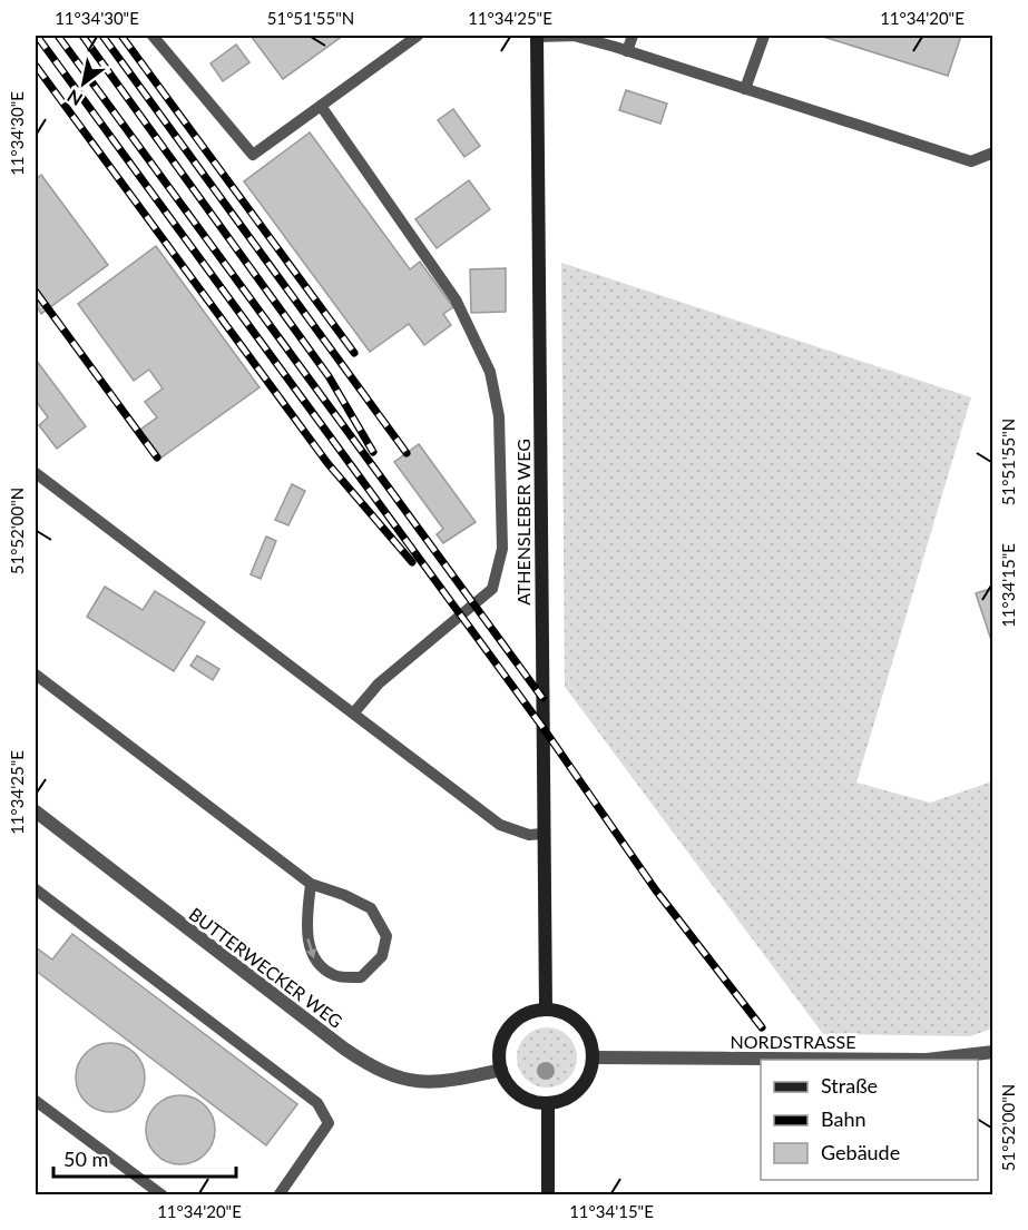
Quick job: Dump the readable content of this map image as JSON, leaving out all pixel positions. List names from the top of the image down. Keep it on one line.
{"streets":{"main road":["ATHENSLEBER WEG"],"street":["BUTTERWECKER WEG","NORDSTRASSE"]},"crossings":[["ATHENSLEBER WEG","BUTTERWECKER WEG"],["ATHENSLEBER WEG","NORDSTRASSE"],["BUTTERWECKER WEG","NORDSTRASSE"]],"legend":["Straße","Bahn","Gebäude"],"scale_bar":"50 m","north":"bottom left","coordinates":["11°34'30\"E","51°51'55\"N","11°34'25\"E","11°34'20\"E","51°52'00\"N","11°34'15\"E"]}
